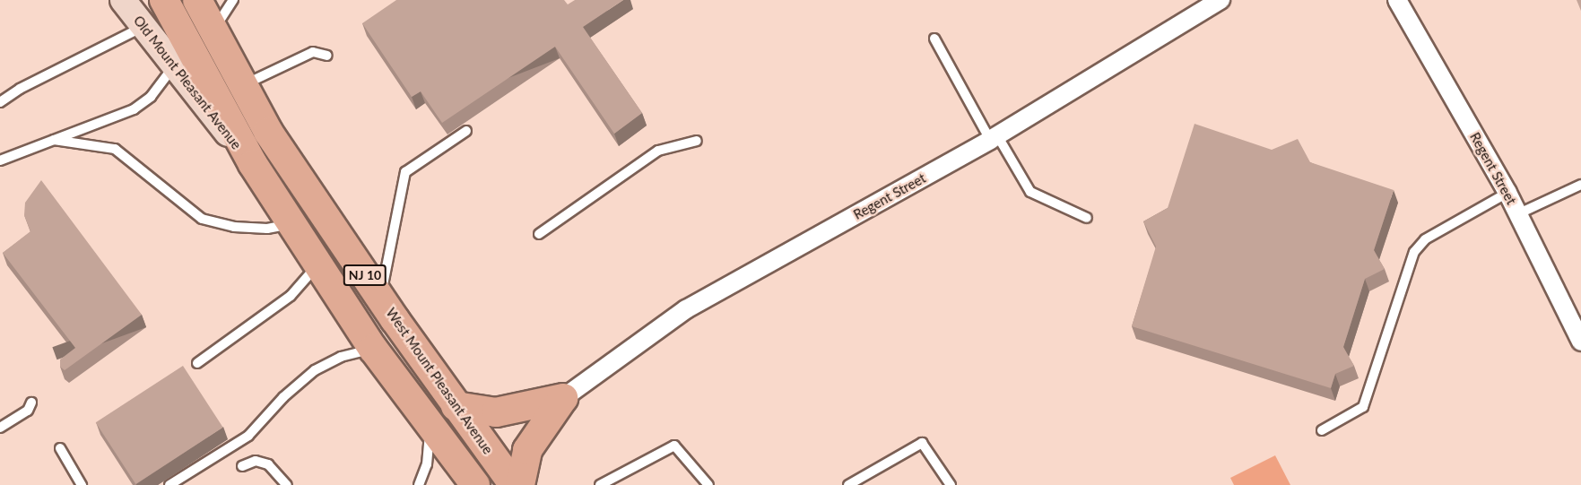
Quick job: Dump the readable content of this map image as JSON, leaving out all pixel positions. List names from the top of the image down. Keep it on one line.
{"streets":{"main road":["NJ 10","West Mount Pleasant Avenue"],"street":["Old Mount Pleasant Avenue","Regent Street"]},"crossings":[["Old Mount Pleasant Avenue","NJ 10"],["NJ 10","West Mount Pleasant Avenue"]]}
